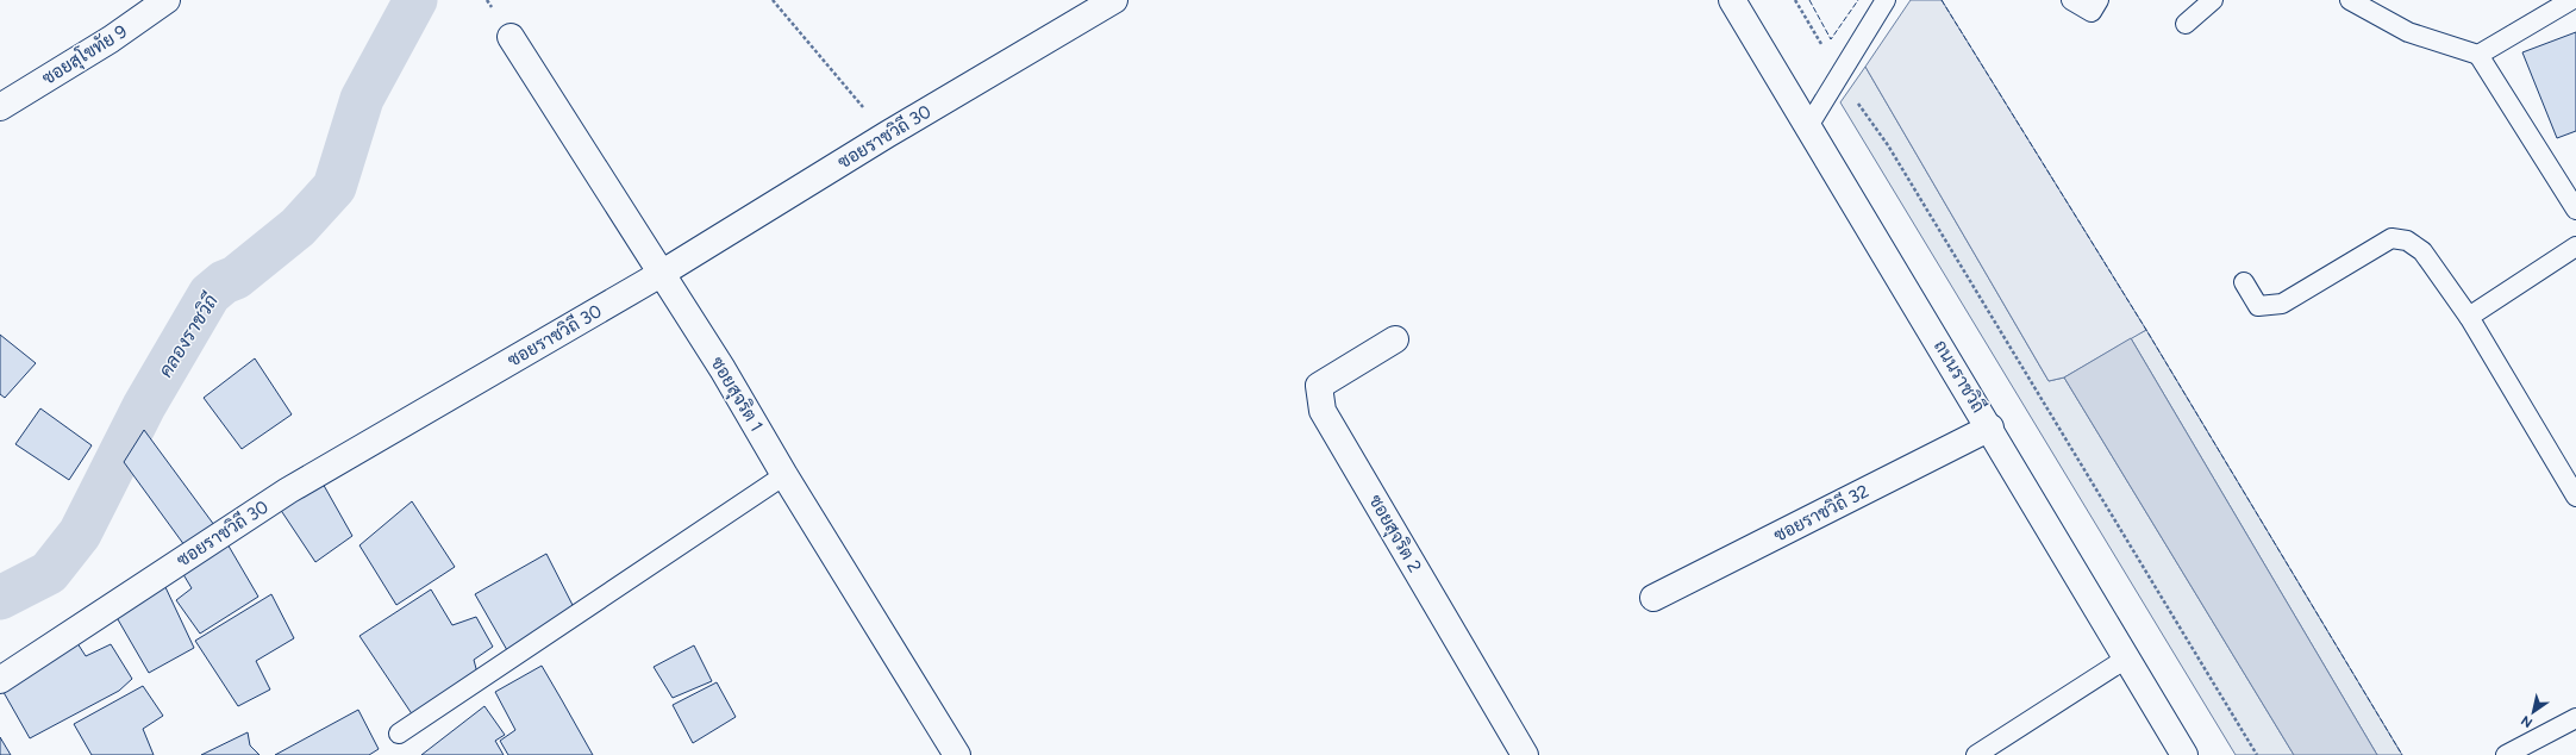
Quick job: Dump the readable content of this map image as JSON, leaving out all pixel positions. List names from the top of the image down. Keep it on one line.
{"streets":{"street":["ซอยสุโขทัย 9","ซอยราชวิถี 30","ถนนราชวิถี","ซอยสุจริต 1","ซอยราชวิถี 32","ซอยสุจริต 2"]},"crossings":[["ซอยราชวิถี 30","ซอยสุจริต 1"],["ถนนราชวิถี","ซอยราชวิถี 32"]],"water":["คลองราชวิถี"],"north":"bottom left"}
